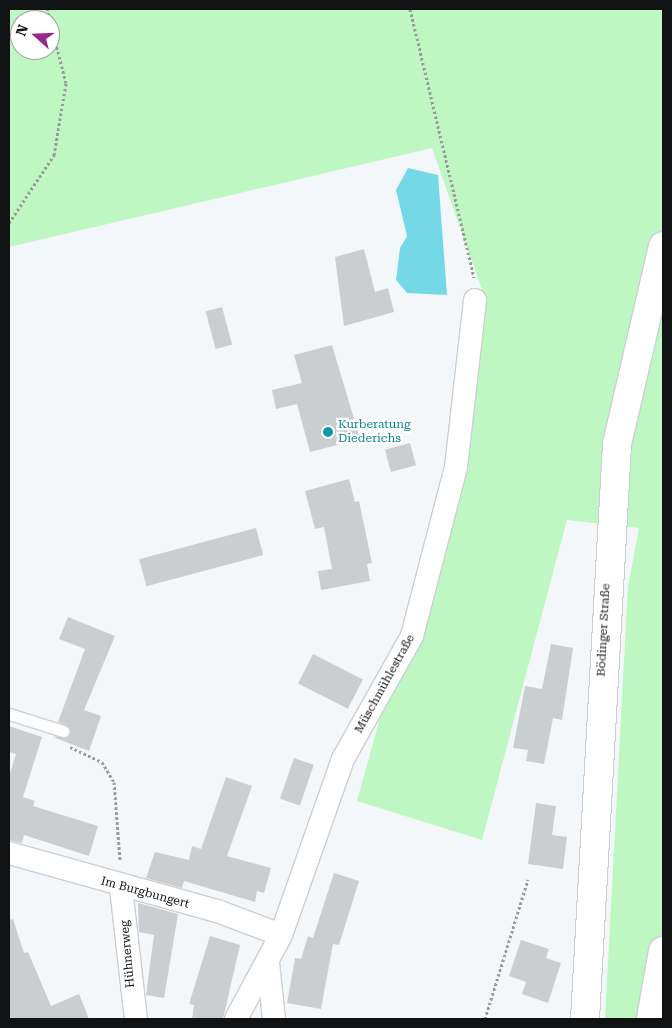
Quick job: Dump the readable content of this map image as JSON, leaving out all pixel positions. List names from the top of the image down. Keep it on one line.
{"streets":{"street":["Bödinger Straße","Müschmühlestraße","Im Burgbungert","Hühnerweg"]},"crossings":[["Müschmühlestraße","Im Burgbungert"],["Im Burgbungert","Hühnerweg"]],"places":["Kurberatung Diederichs"],"north":"left"}
